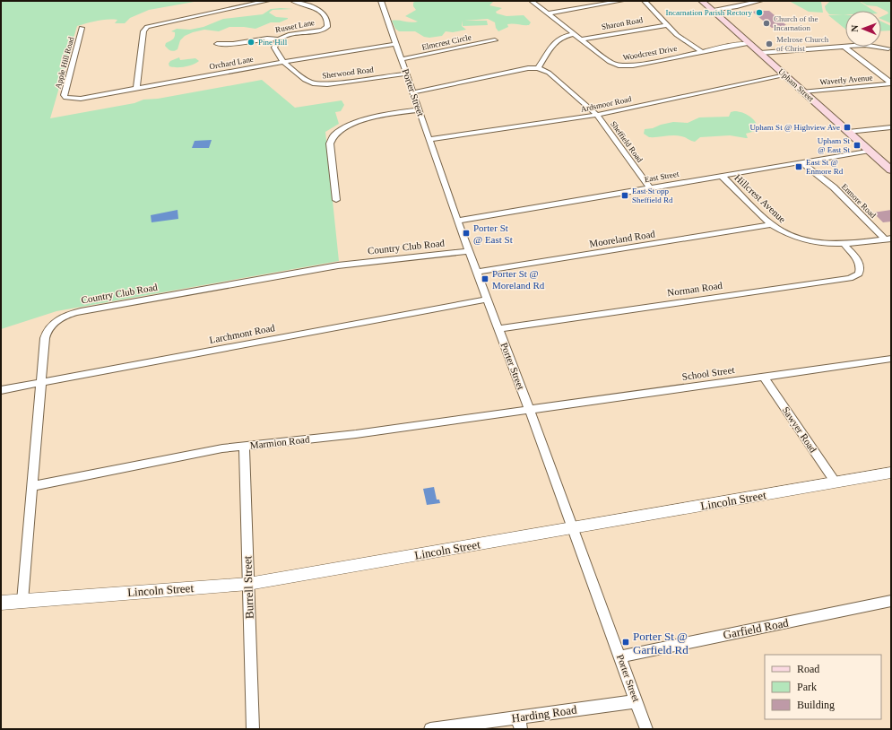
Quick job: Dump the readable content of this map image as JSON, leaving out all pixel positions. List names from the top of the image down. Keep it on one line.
{"streets":{"main road":["Upham Street"],"street":["Sharon Road","Russet Lane","Elmcrest Circle","Woodcrest Drive","Apple Hill Road","Orchard Lane","Sherwood Road","Waverly Avenue","Porter Street","Ardsmoor Road","Sheffield Road","East Street","Hillcrest Avenue","Enmore Road","Mooreland Road","Country Club Road","Norman Road","Larchmont Road","School Street","Sawyer Road","Marmion Road","Lincoln Street","Burrell Street","Garfield Road","Harding Road"]},"crossings":[["Sharon Road","Woodcrest Drive"],["Russet Lane","Sherwood Road"],["Elmcrest Circle","Porter Street"],["Woodcrest Drive","Upham Street"],["Apple Hill Road","Orchard Lane"],["Orchard Lane","Sherwood Road"],["Orchard Lane","Porter Street"],["Sherwood Road","Porter Street"],["Waverly Avenue","Upham Street"],["Upham Street","Ardsmoor Road"],["Upham Street","East Street"],["Porter Street","Ardsmoor Road"],["Porter Street","East Street"],["Porter Street","Mooreland Road"],["Porter Street","Country Club Road"],["Porter Street","Norman Road"],["Porter Street","Larchmont Road"],["Porter Street","School Street"],["Porter Street","Marmion Road"],["Porter Street","Lincoln Street"],["Porter Street","Garfield Road"],["Porter Street","Harding Road"],["Ardsmoor Road","Sheffield Road"],["Sheffield Road","East Street"],["East Street","Hillcrest Avenue"],["East Street","Enmore Road"],["Hillcrest Avenue","Enmore Road"],["Hillcrest Avenue","Mooreland Road"],["Hillcrest Avenue","Norman Road"],["Country Club Road","Larchmont Road"],["Country Club Road","Marmion Road"],["Country Club Road","Lincoln Street"],["School Street","Sawyer Road"],["School Street","Marmion Road"],["Sawyer Road","Lincoln Street"],["Marmion Road","Burrell Street"],["Lincoln Street","Burrell Street"]],"places":{"other":["Incarnation Parish Rectory","Church of the Incarnation","Pine Hill","Melrose Church of Christ"],"transit":["Upham St @ Highview Ave","Upham St @ East St","East St @ Enmore Rd","East St opp Sheffield Rd","Porter St @ East St","Porter St @ Moreland Rd","Porter St @ Garfield Rd"]},"legend":["Road","Park","Building"],"north":"left"}
